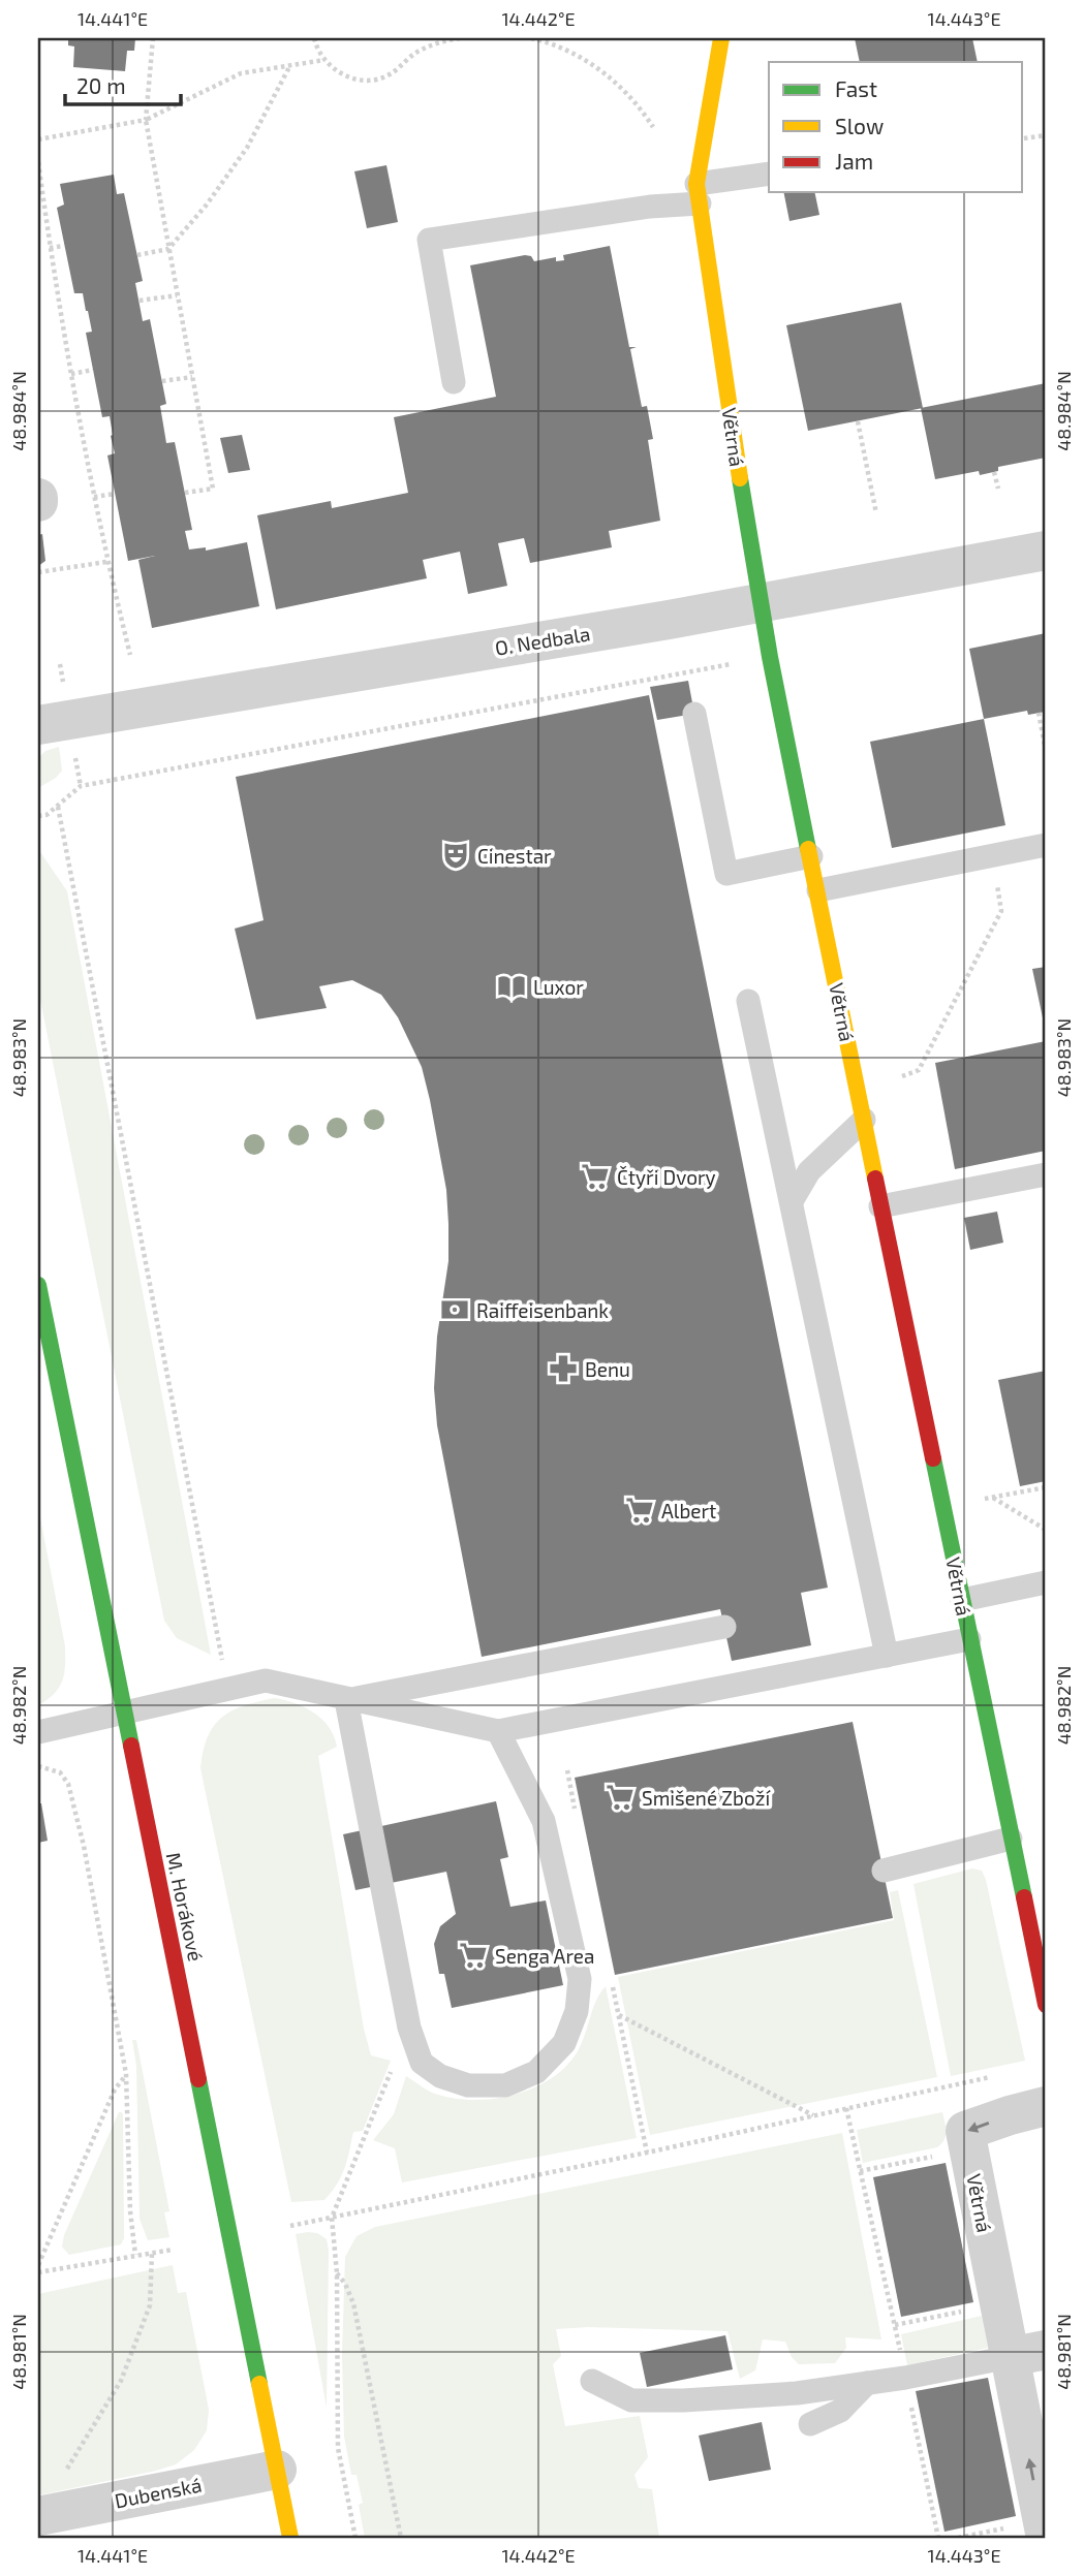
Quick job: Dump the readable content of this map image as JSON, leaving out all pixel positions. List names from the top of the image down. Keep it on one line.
{"streets":{"street":["Větrná","O. Nedbala","M. Horákové","Dubenská"]},"crossings":[["Větrná","O. Nedbala"],["M. Horákové","Dubenská"]],"places":{"theatre":["Cinestar"],"library":["Luxor"],"supermarket":["Čtyři Dvory","Albert","Smišené Zboží","Senga Area"],"bank":["Raiffeisenbank"],"pharmacy":["Benu"]},"legend":["Fast","Slow","Jam"],"scale_bar":"20 m","coordinates":["14.441°E","14.442°E","14.443°E","48.984°N","48.983°N","48.982°N","48.981°N"]}
